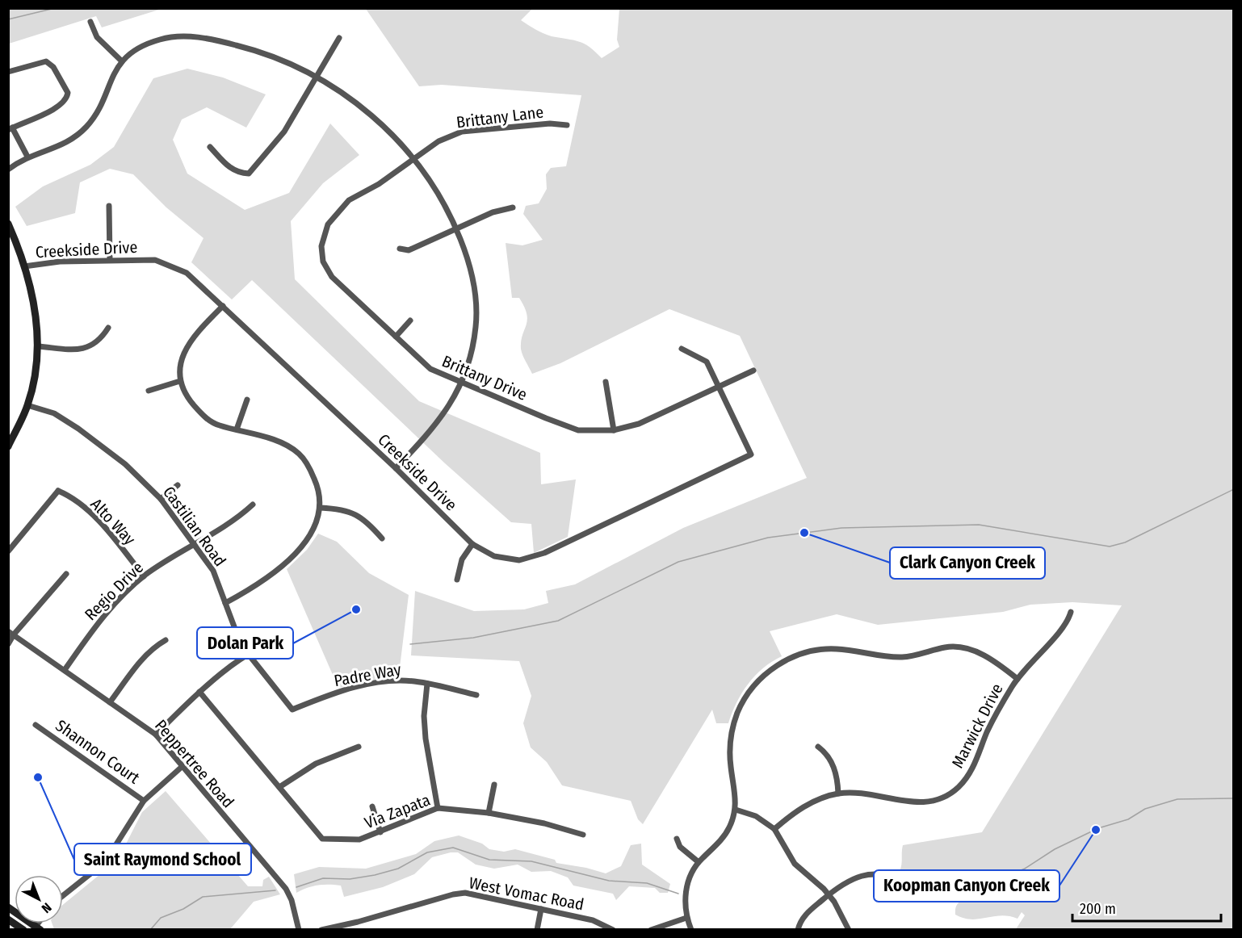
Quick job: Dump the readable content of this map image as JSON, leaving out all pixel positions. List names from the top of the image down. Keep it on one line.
{"streets":{"street":["Brittany Lane","Creekside Drive","Brittany Drive","Alto Way","Castilian Road","Regio Drive","Padre Way","Marwick Drive","Shannon Court","Peppertree Road","Via Zapata","West Vomac Road"]},"crossings":[["Brittany Lane","Brittany Drive"],["Creekside Drive","Brittany Drive"],["Alto Way","Regio Drive"],["Castilian Road","Regio Drive"],["Castilian Road","Padre Way"],["Regio Drive","Peppertree Road"]],"places":["Clark Canyon Creek","Dolan Park","Saint Raymond School","Koopman Canyon Creek"],"scale_bar":"200 m","north":"bottom right"}
